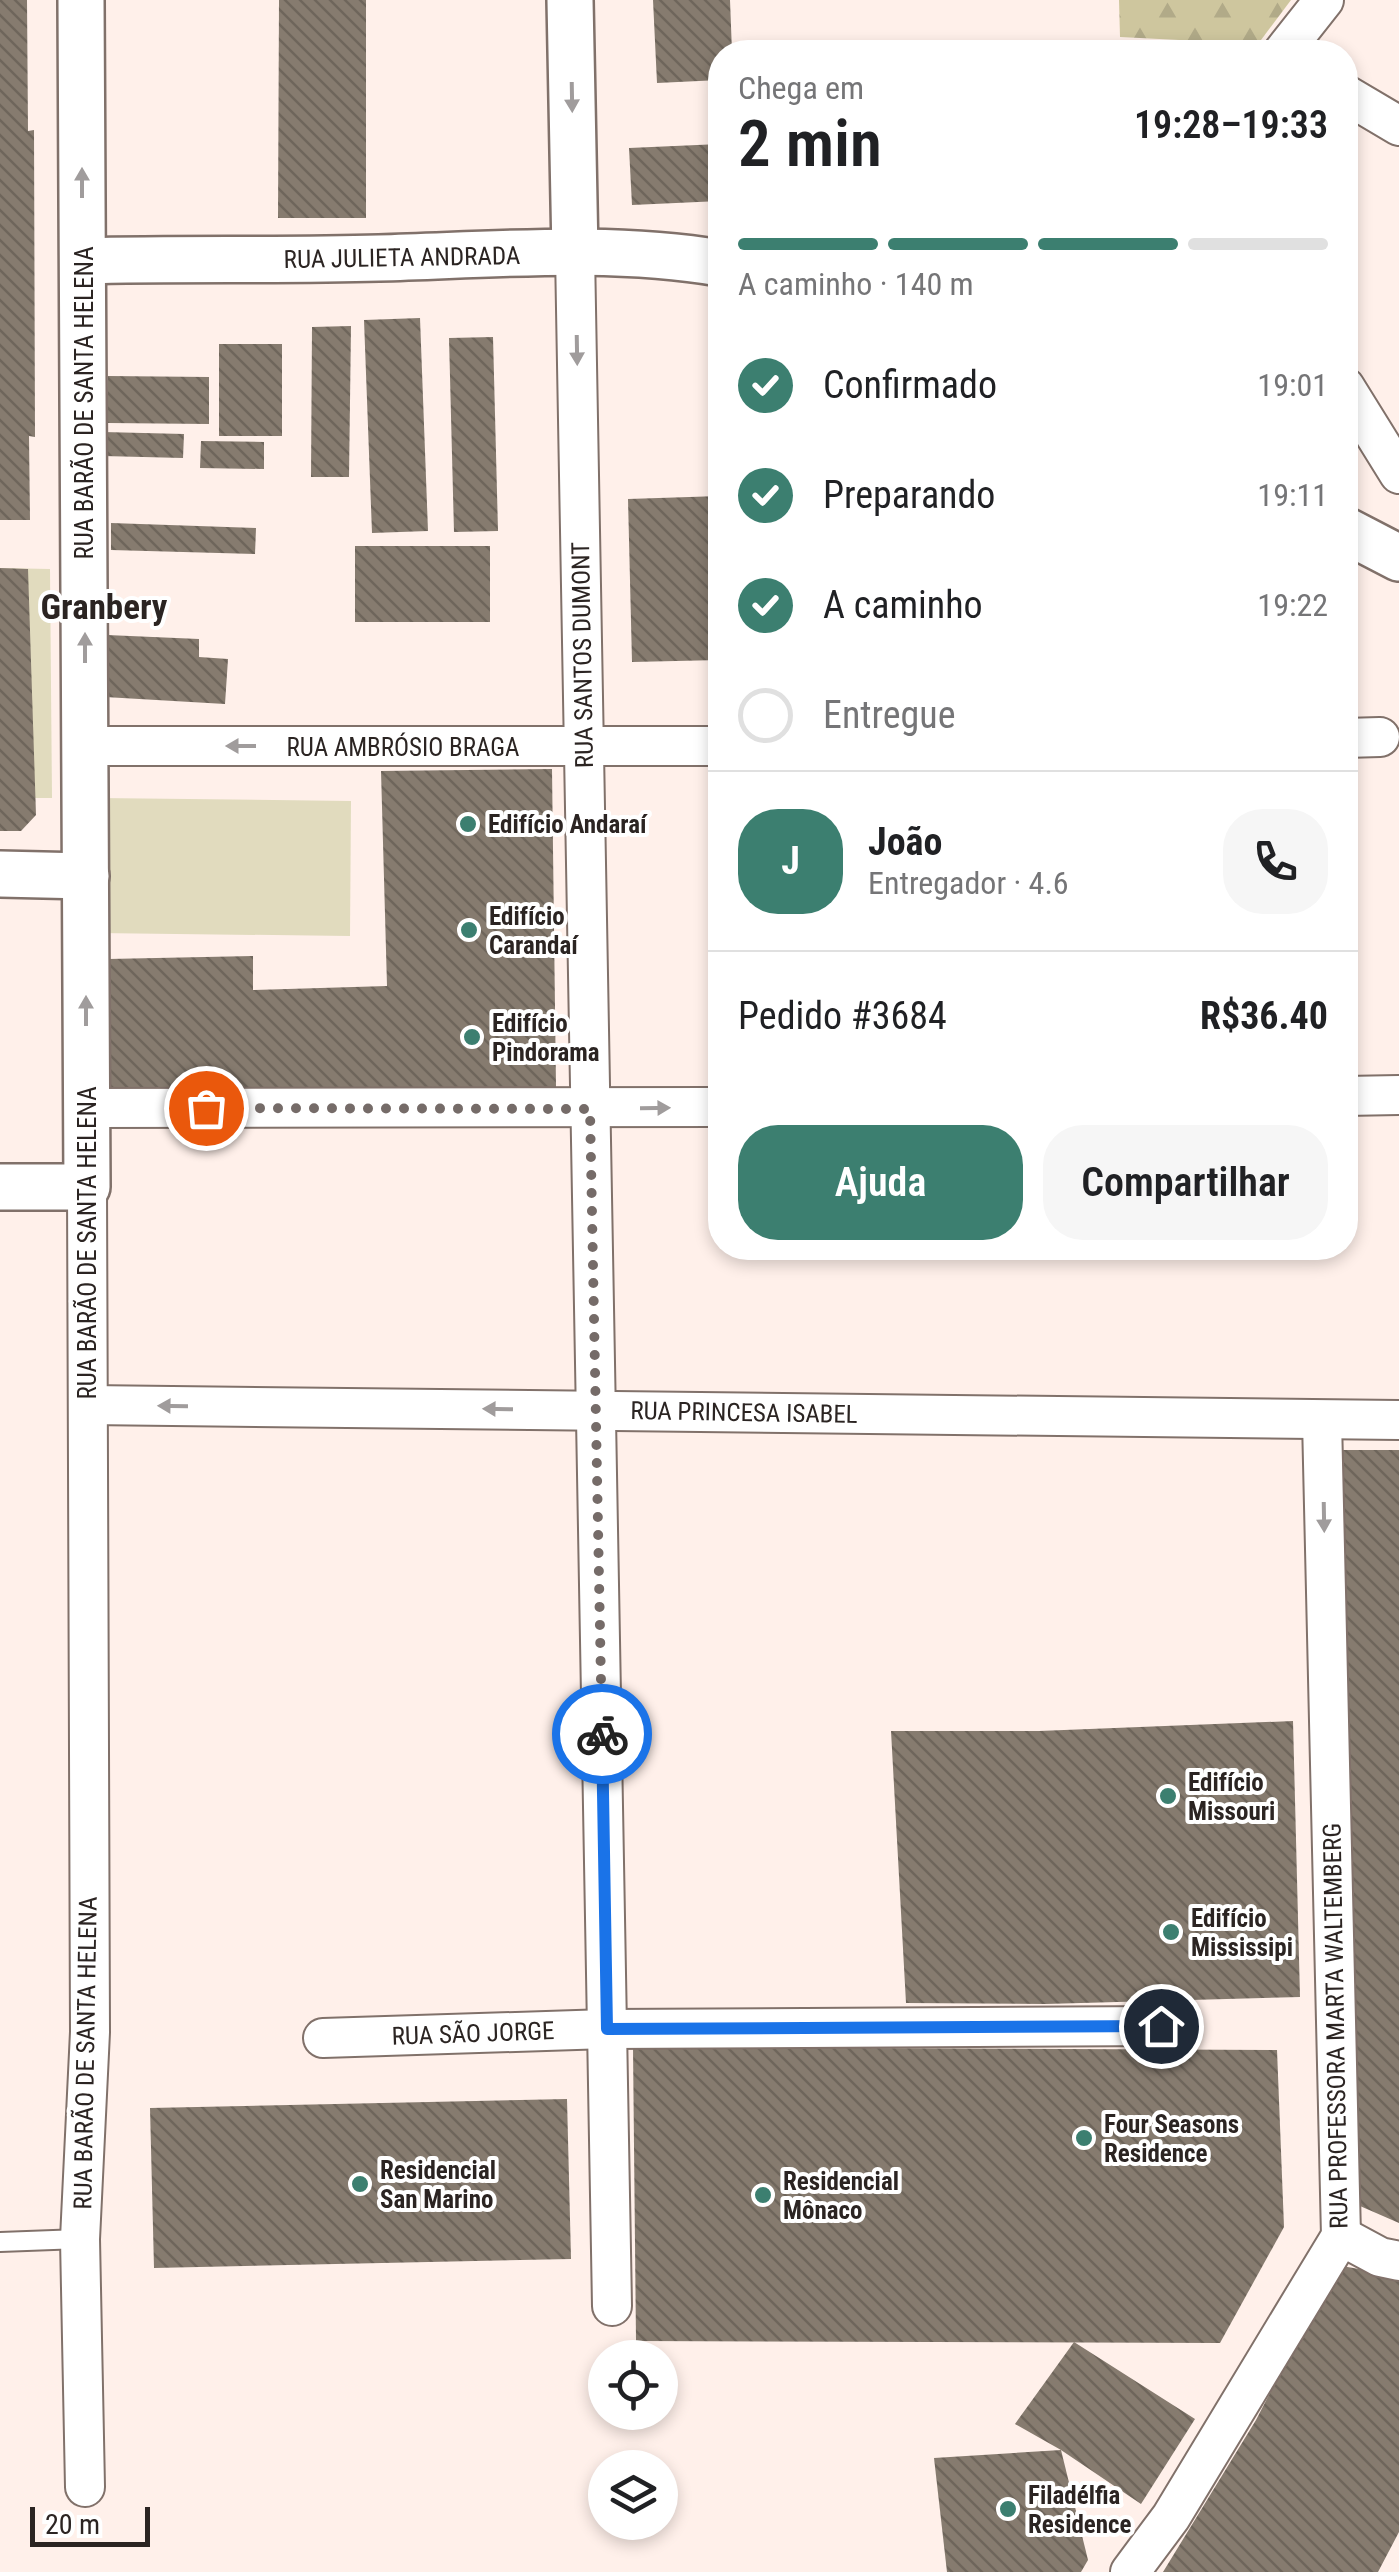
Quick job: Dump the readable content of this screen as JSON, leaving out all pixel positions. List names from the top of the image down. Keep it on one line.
{"streets":{"street":["RUA JULIETA ANDRADA","RUA BARÃO DE SANTA HELENA","RUA SANTOS DUMONT","RUA AMBRÓSIO BRAGA","RUA PRINCESA ISABEL","RUA PROFESSORA MARTA WALTEMBERG","RUA SÃO JORGE"]},"crossings":[["RUA JULIETA ANDRADA","RUA BARÃO DE SANTA HELENA"],["RUA JULIETA ANDRADA","RUA SANTOS DUMONT"],["RUA BARÃO DE SANTA HELENA","RUA AMBRÓSIO BRAGA"],["RUA BARÃO DE SANTA HELENA","RUA PRINCESA ISABEL"],["RUA SANTOS DUMONT","RUA AMBRÓSIO BRAGA"],["RUA SANTOS DUMONT","RUA PRINCESA ISABEL"],["RUA SANTOS DUMONT","RUA SÃO JORGE"],["RUA PRINCESA ISABEL","RUA PROFESSORA MARTA WALTEMBERG"]],"one_way":["RUA BARÃO DE SANTA HELENA","RUA AMBRÓSIO BRAGA","RUA PROFESSORA MARTA WALTEMBERG"],"districts":["Granbery"],"places":["Edifício Andaraí","Edifício Carandaí","Edifício Pindorama","Edifício Missouri","Edifício Mississipi","Four Seasons Residence","Residencial San Marino","Residencial Mônaco","Filadélfia Residence"],"scale_bar":"20 m","page":{"heading":["2 min","Chega em","19:28–19:33"],"panel":["João","Entregador · 4.6","Pedido #3684","R$36.40"],"bar":"A caminho · 140 m","list":[["Confirmado","19:01"],["Preparando","19:11"],["A caminho","19:22"],"Entregue"],"round":"J","buttons":["Ajuda","Compartilhar"],"scale":"20 m"}}
